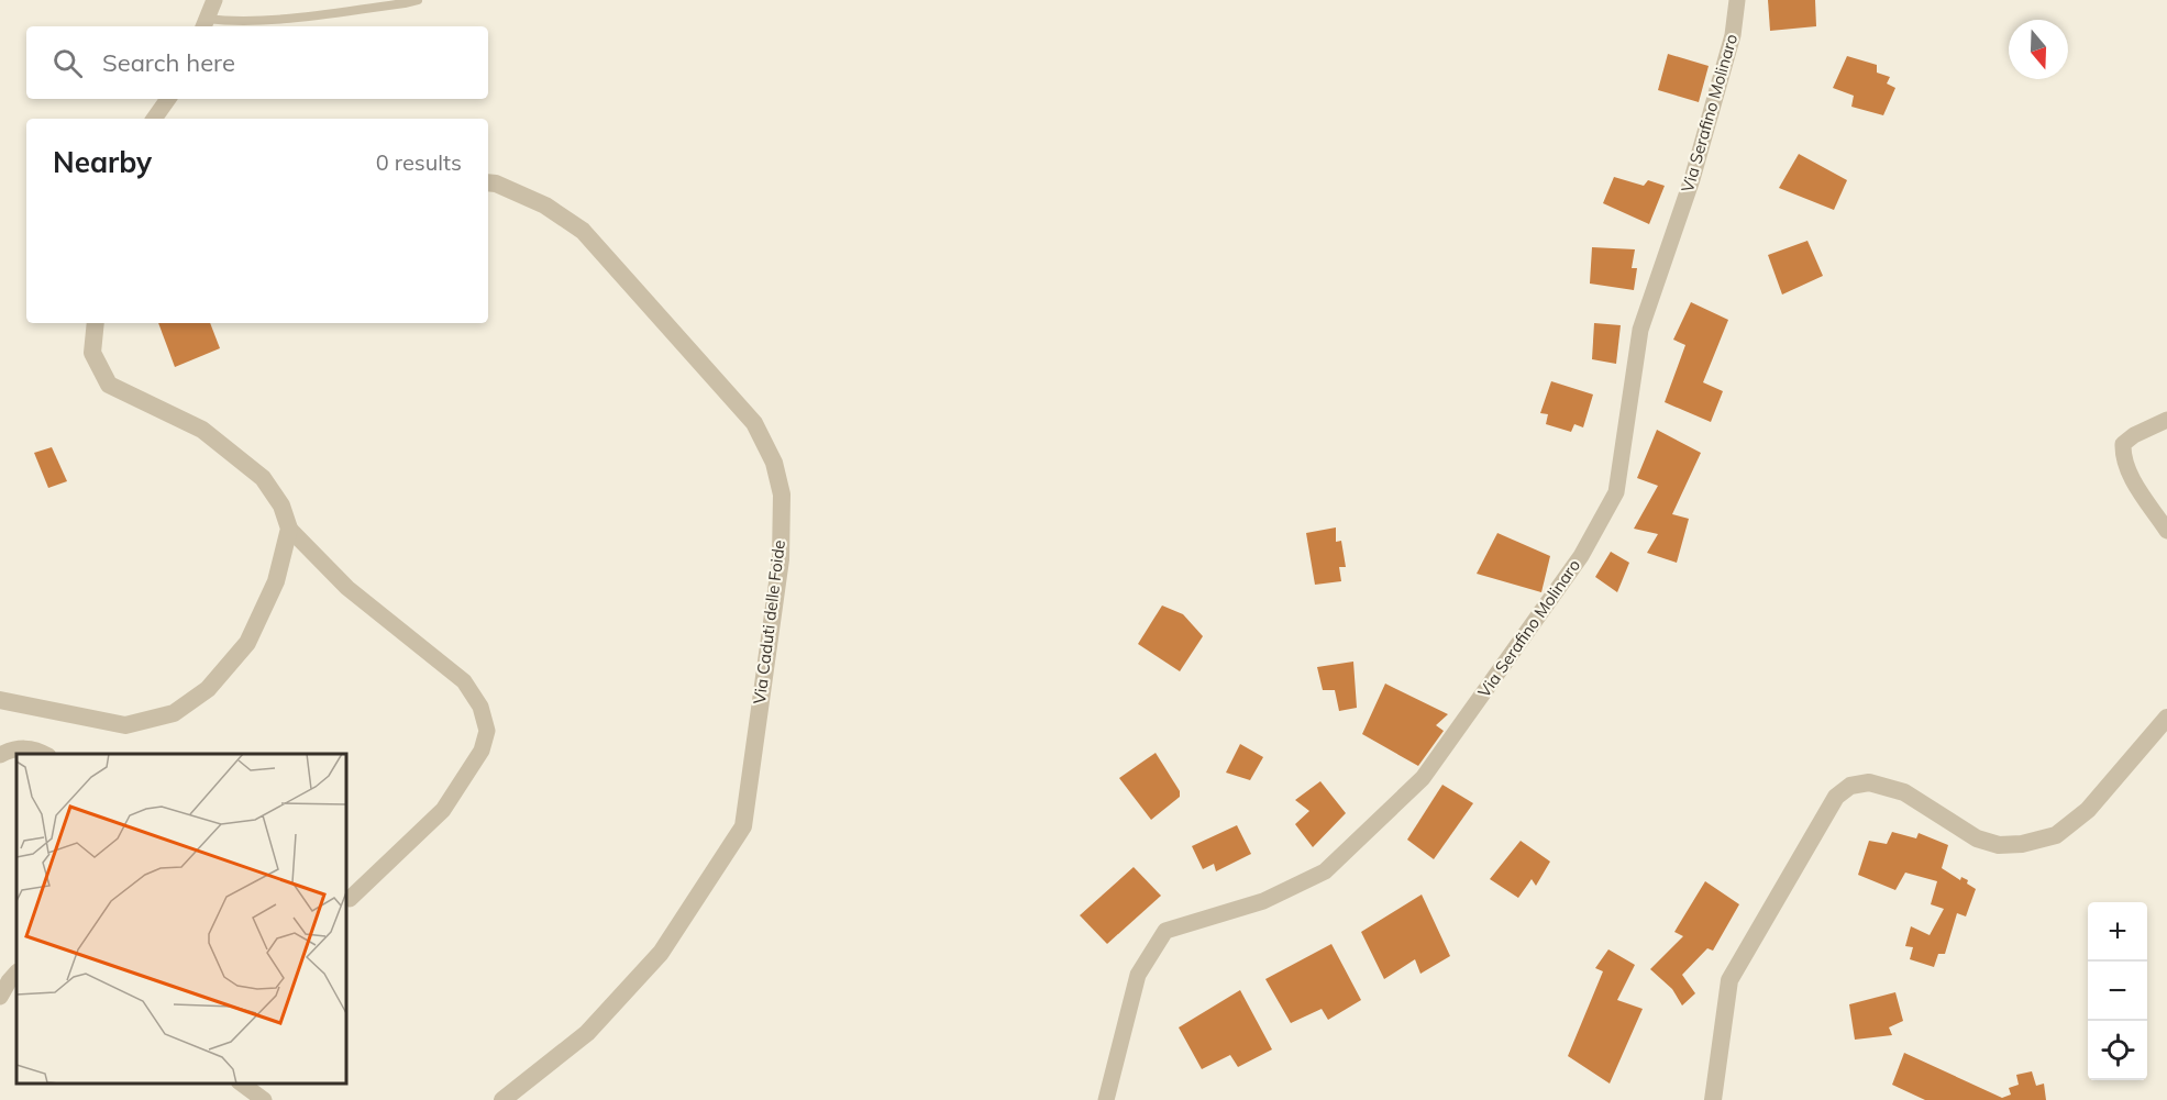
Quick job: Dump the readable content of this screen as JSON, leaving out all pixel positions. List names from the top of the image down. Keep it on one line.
{"streets":{"street":["Via Serafino Molinaro","Via Caduti delle Foide"]},"north":"bottom","page":{"search":"Search here","heading":["Nearby","0 results"],"map_buttons":["+","−"]}}
